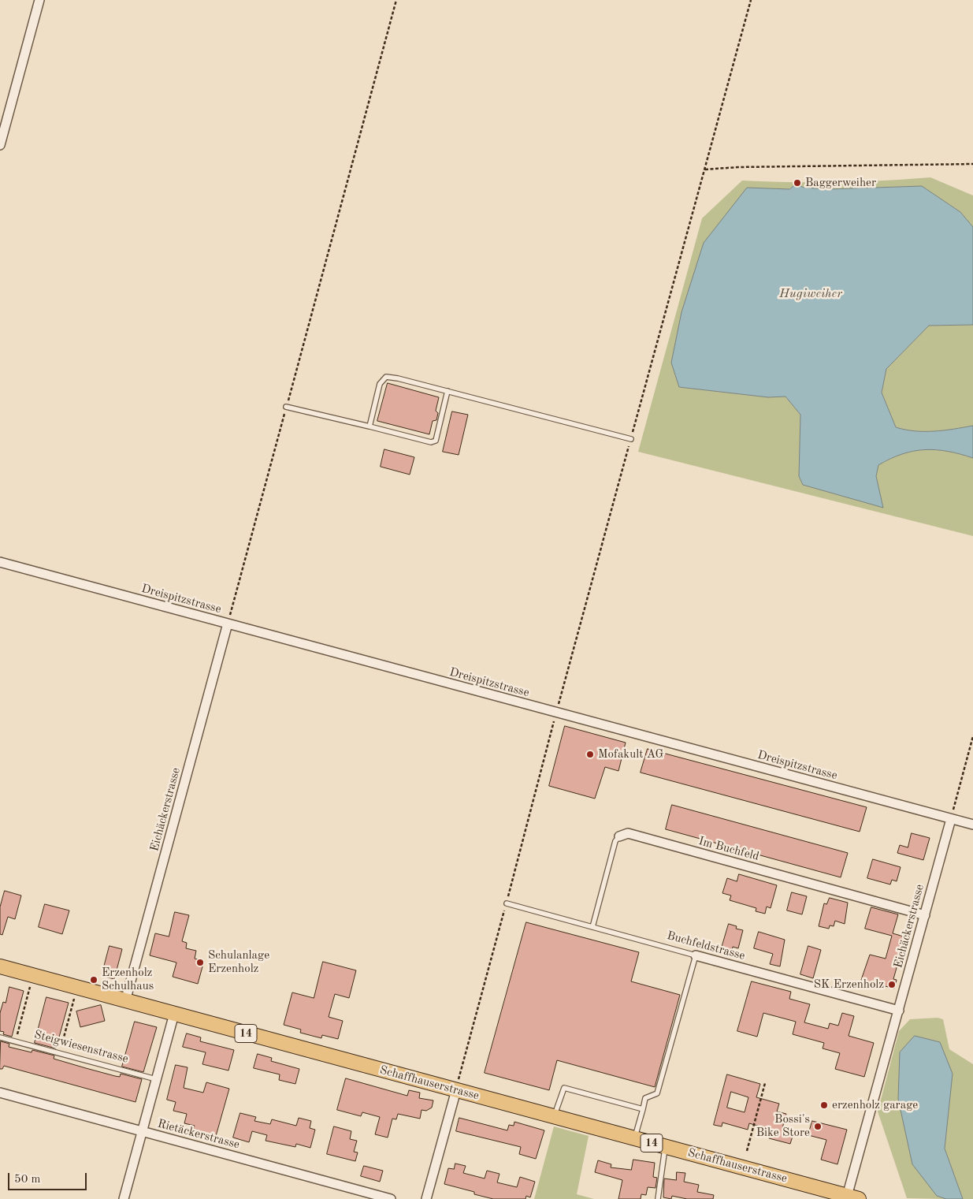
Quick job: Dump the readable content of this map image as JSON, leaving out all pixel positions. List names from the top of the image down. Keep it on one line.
{"streets":{"main road":["14","Schaffhauserstrasse"],"street":["Dreispitzstrasse","Eichäckerstrasse","Im Buchfeld","Buchfeldstrasse","Rietäckerstrasse"],"lane":["Steigwiesenstrasse"]},"crossings":[["Dreispitzstrasse","Eichäckerstrasse"],["Eichäckerstrasse","Im Buchfeld"],["Eichäckerstrasse","Buchfeldstrasse"],["Eichäckerstrasse","Schaffhauserstrasse"],["Im Buchfeld","Buchfeldstrasse"]],"water":["Hugiweiher"],"places":["Baggerweiher","Mofakult AG","Schulanlage Erzenholz","Erzenholz Schulhaus","SK Erzenholz","erzenholz garage","Bossi's Bike Store"],"scale_bar":"50 m"}
